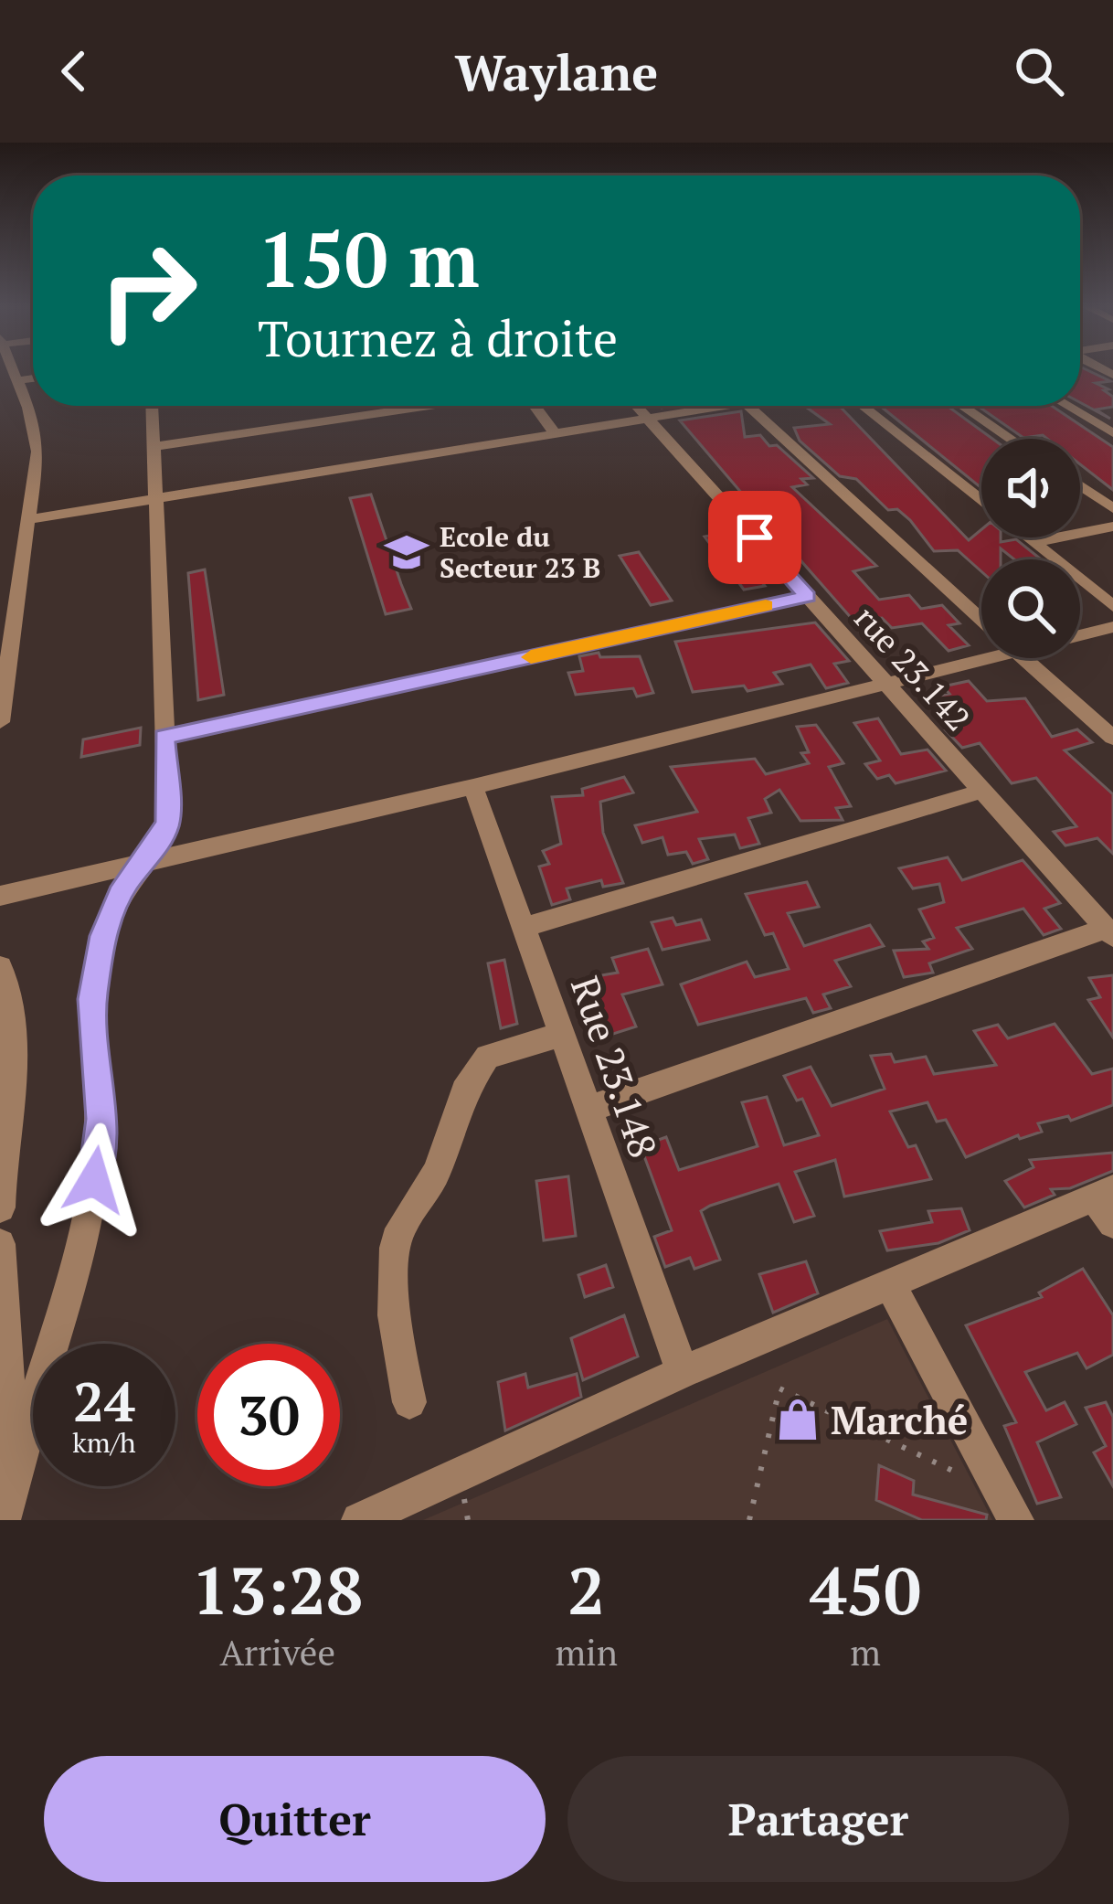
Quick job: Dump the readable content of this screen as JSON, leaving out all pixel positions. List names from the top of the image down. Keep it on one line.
{"streets":{"street":["rue 23.142","Rue 23.148"]},"places":{"school or university":["Ecole du Secteur 23 B"],"shop":["Marché"]},"page":{"header":"Waylane","turn":["150 m","Tournez à droite"],"speed":"24 km/h","limit":"30","eta":["13:28","Arrivée","2","min","450","m"],"buttons":["Quitter","Partager"]}}
